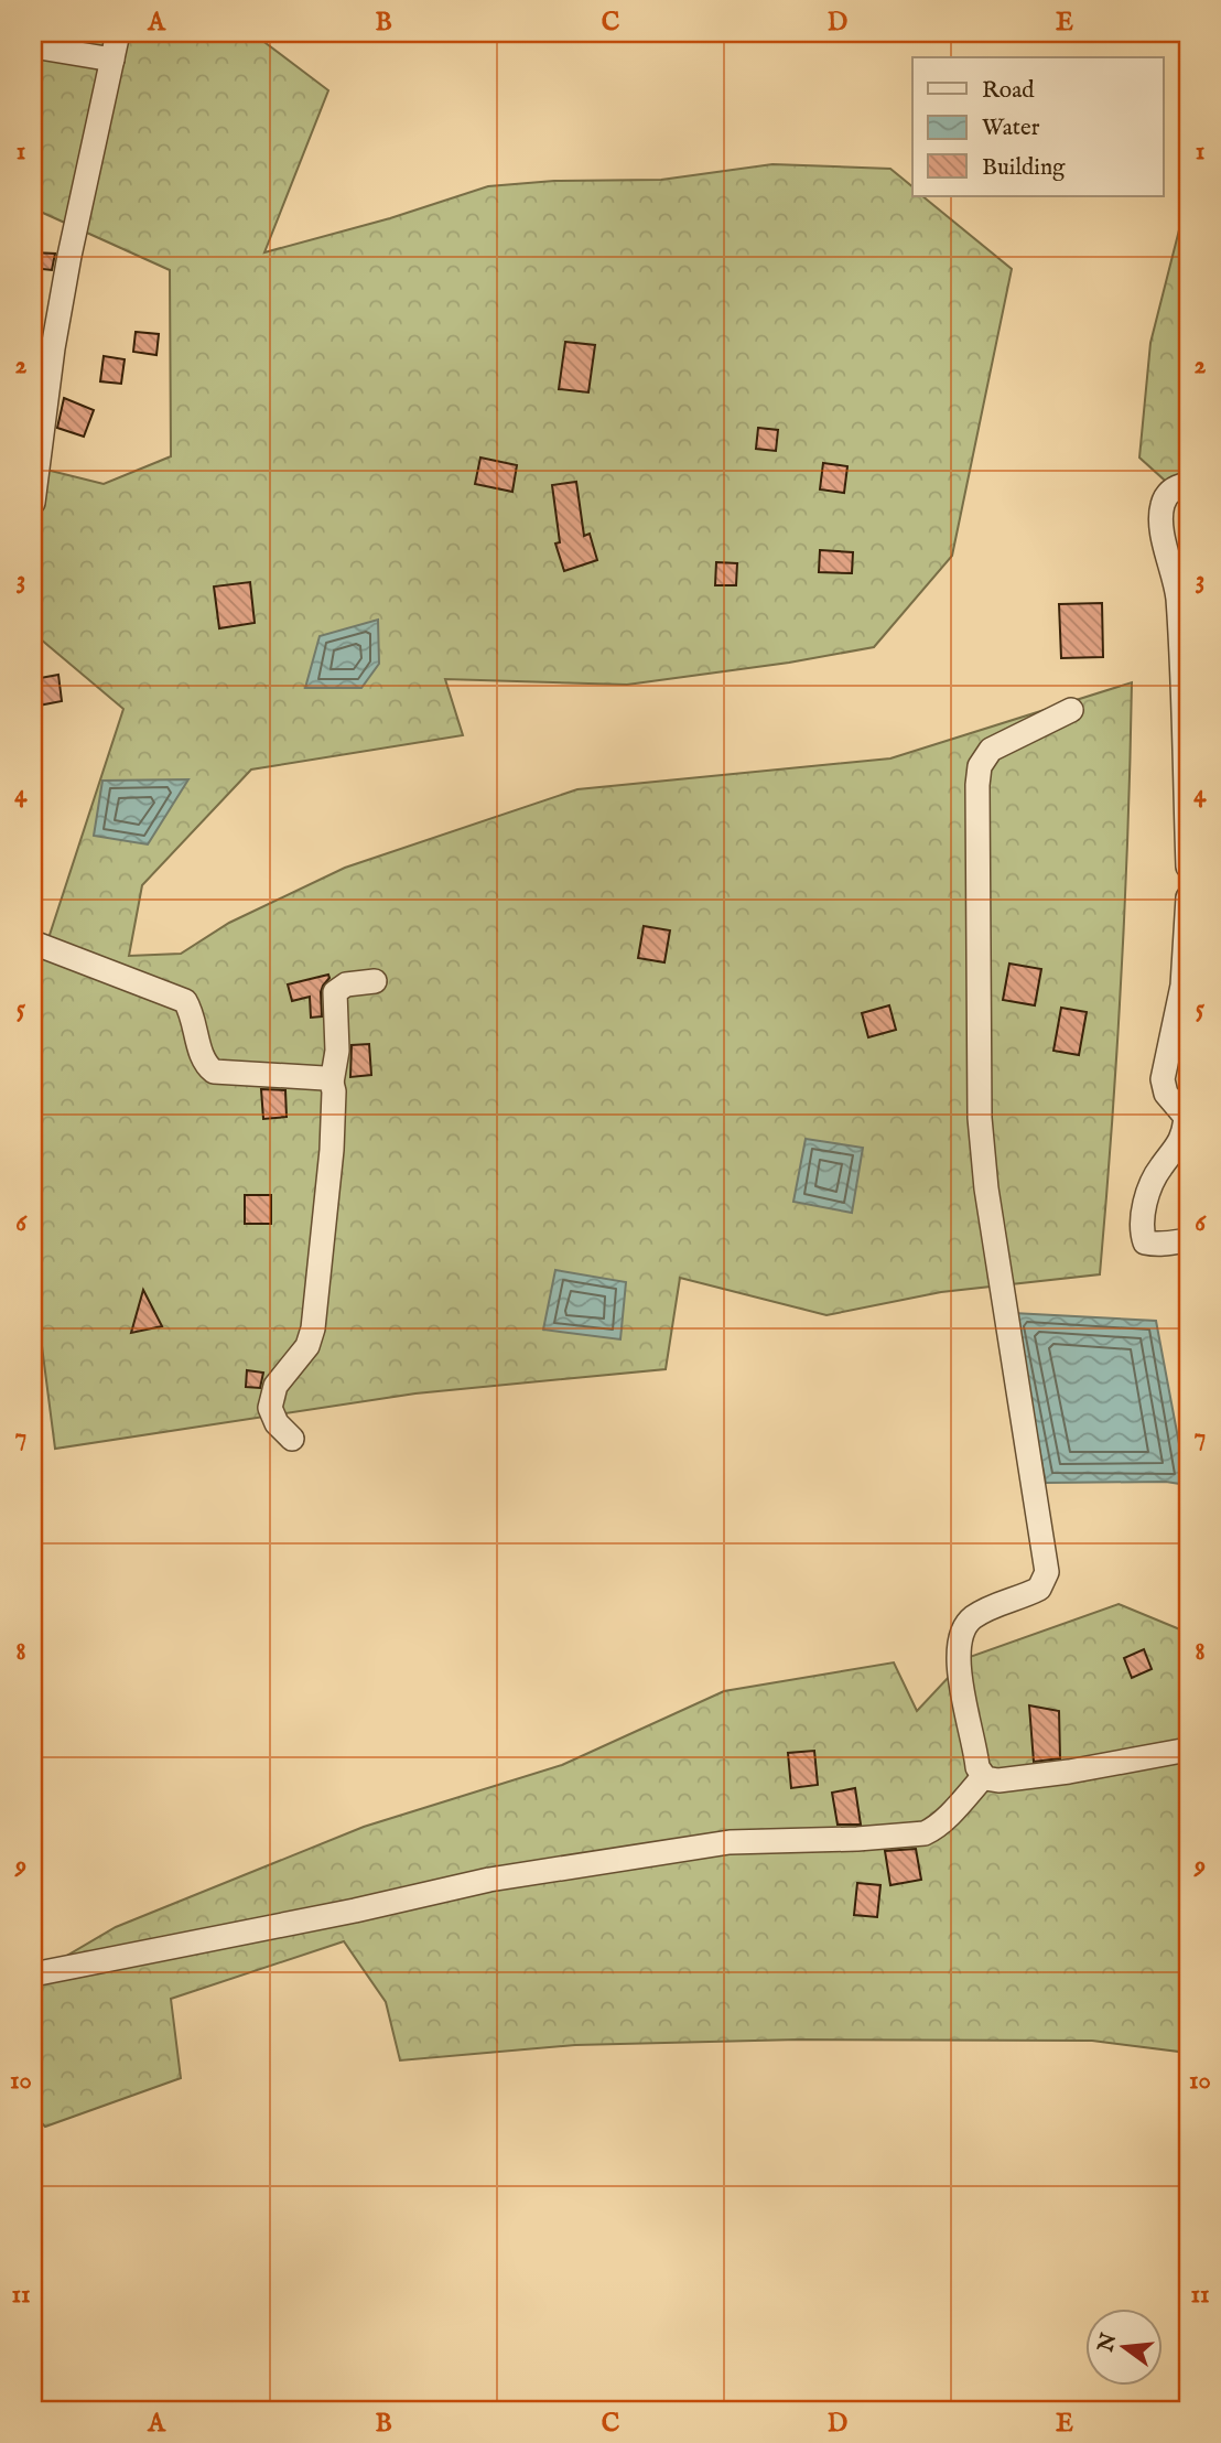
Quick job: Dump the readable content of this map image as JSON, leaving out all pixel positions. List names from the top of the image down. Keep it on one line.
{"legend":["Road","Water","Building"],"north":"left","grid":{"columns":["A","B","C","D","E"],"rows":["1","2","3","4","5","6","7","8","9","10","11"]}}
